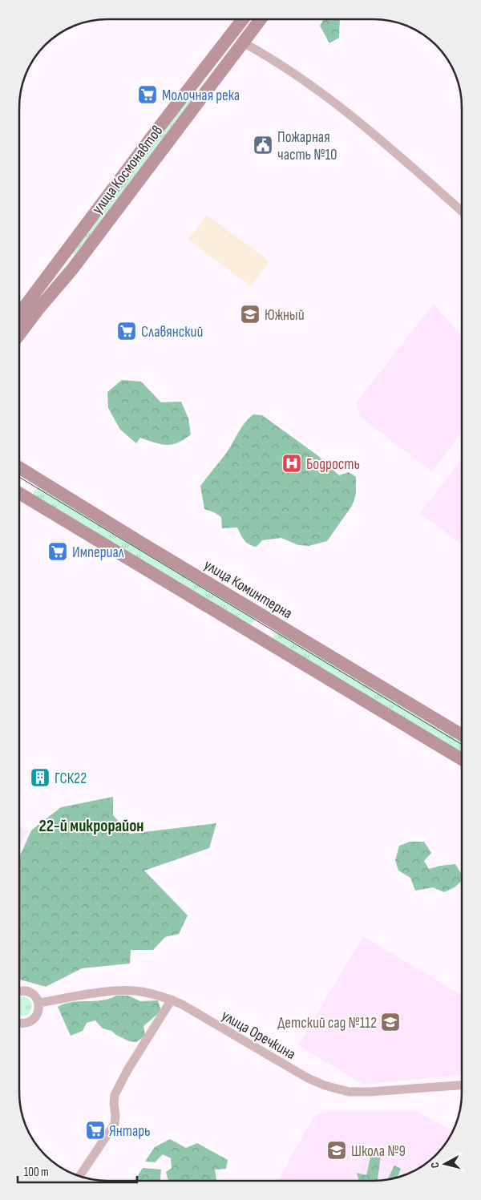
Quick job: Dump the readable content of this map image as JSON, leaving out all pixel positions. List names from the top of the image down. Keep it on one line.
{"streets":{"street":["улица Космонавтов","улица Коминтерна","улица Оречкина"]},"districts":["22-й микрорайон"],"places":{"supermarket":["Молочная река","Славянский","Империал","Янтарь"],"public building":["Пожарная часть №10"],"school or university":["Южный","Детский сад №112","Школа №9"],"hospital":["Бодрость"],"building":["ГСК22"]},"scale_bar":"100 m","north":"left"}
